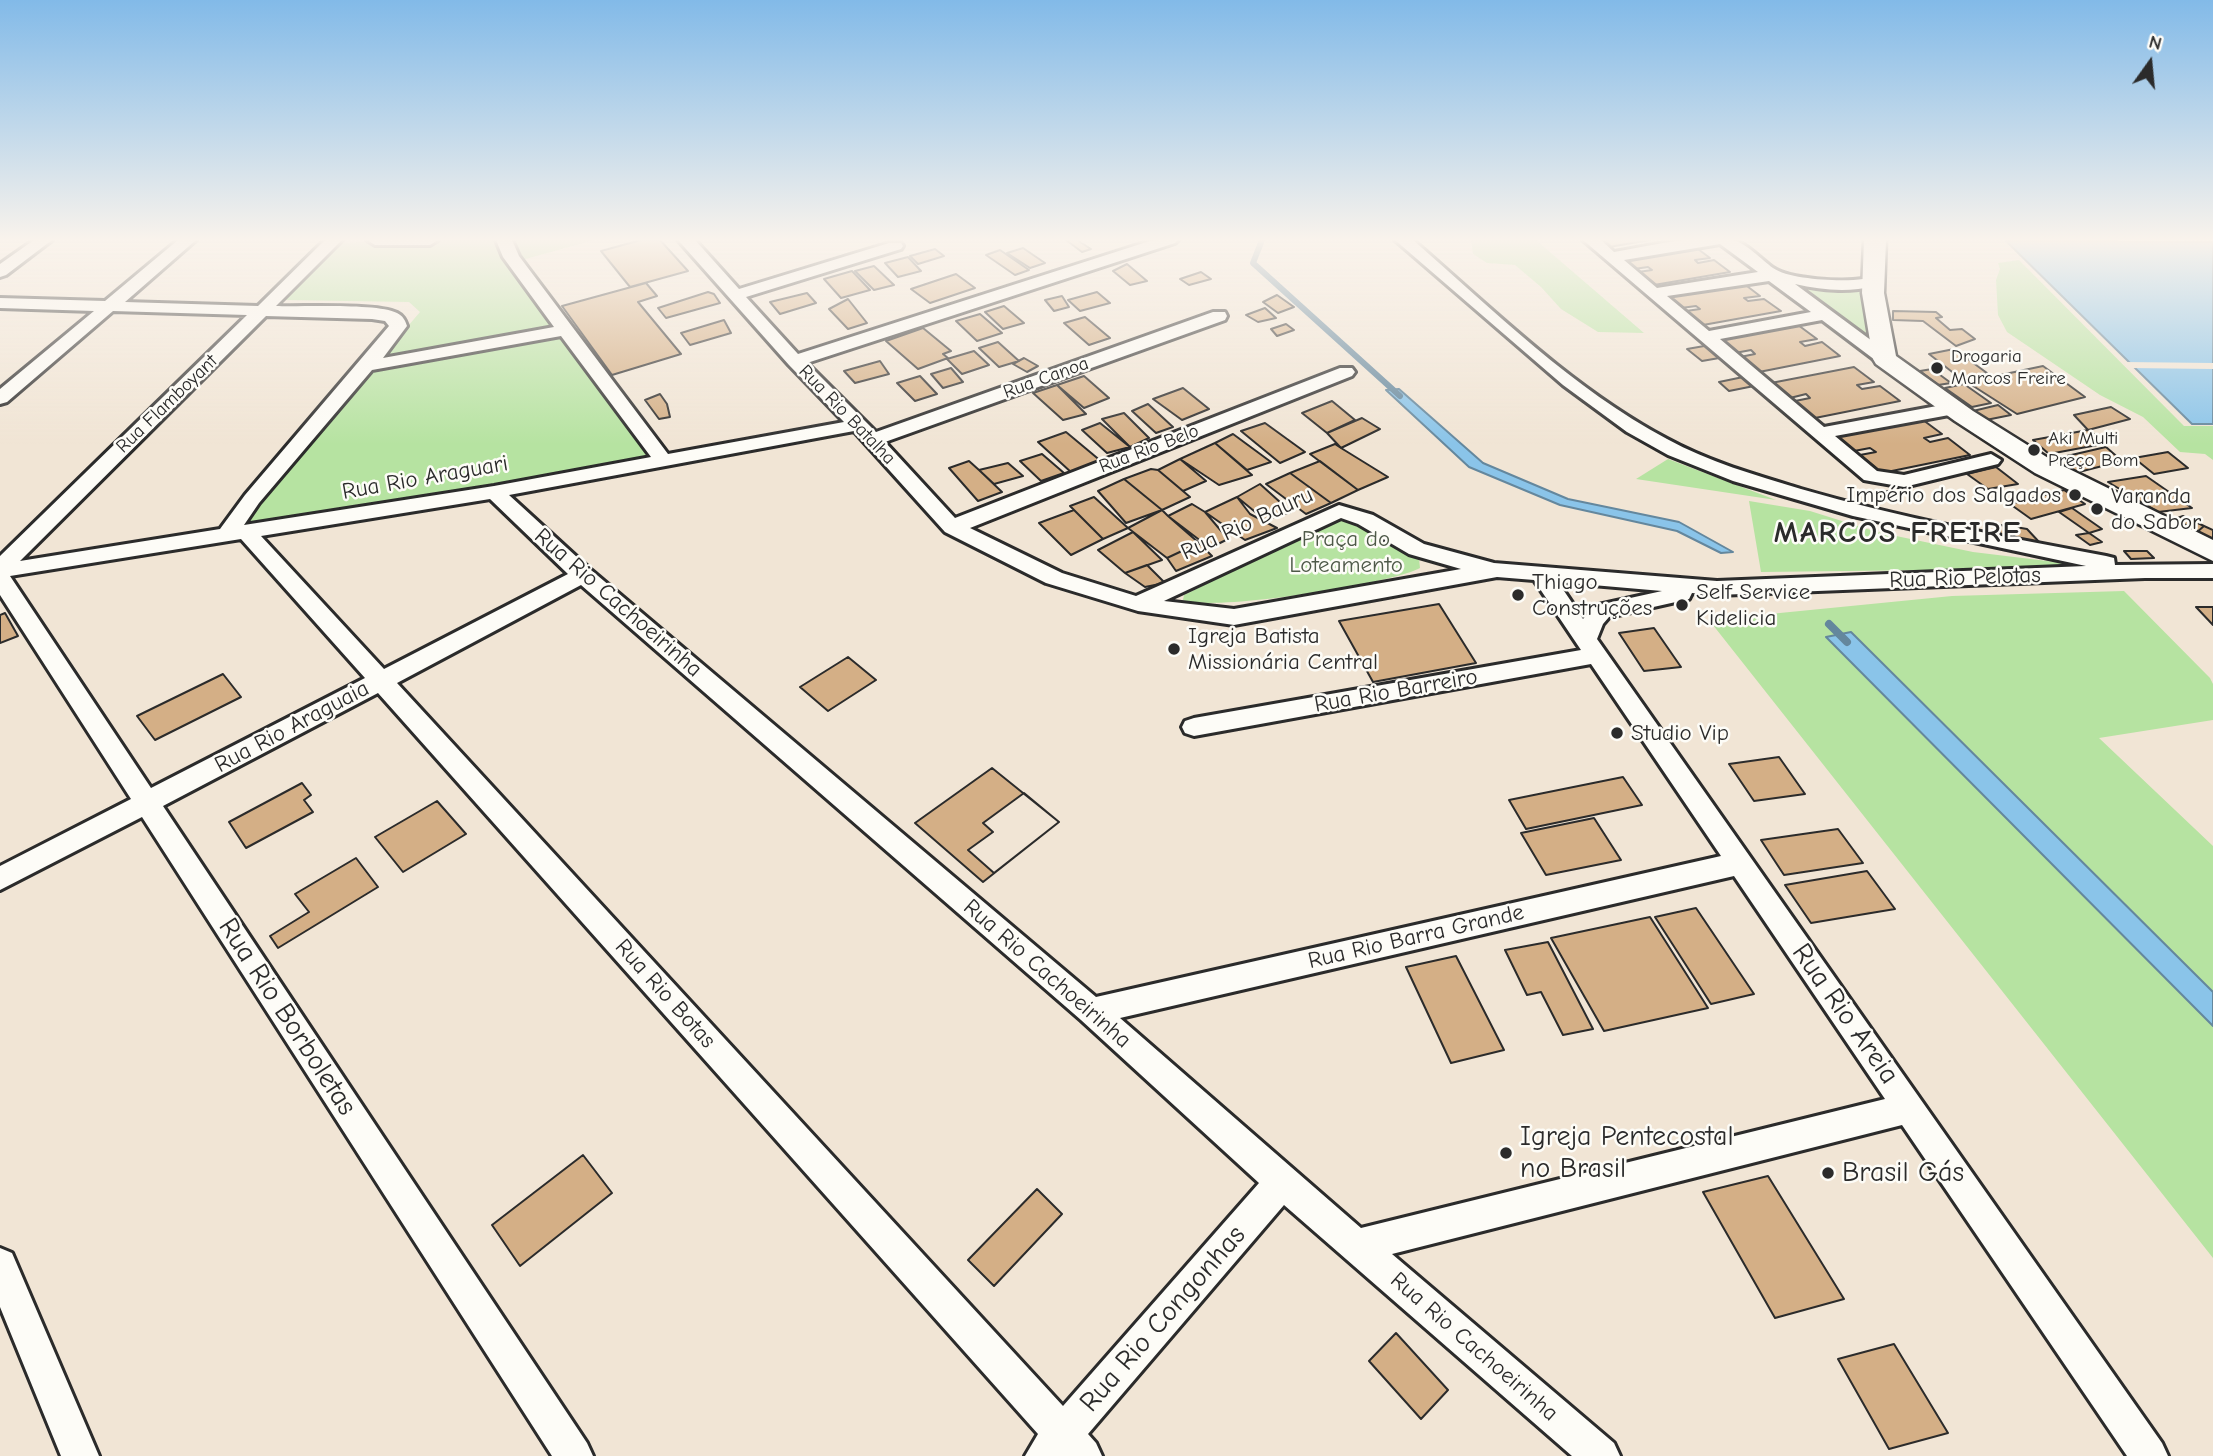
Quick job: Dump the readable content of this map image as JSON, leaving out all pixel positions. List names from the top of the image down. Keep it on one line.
{"streets":{"street":["Rua Canoa","Rua Flamboyant","Rua Rio Batalha","Rua Rio Belo","Rua Rio Araguari","Rua Rio Bauru","Rua Rio Pelotas","Rua Rio Cachoeirinha","Rua Rio Barreiro","Rua Rio Araguaia","Rua Rio Barra Grande","Rua Rio Botas","Rua Rio Areia","Rua Rio Borboletas","Rua Rio Congonhas"]},"crossings":[["Rua Canoa","Rua Rio Batalha"],["Rua Flamboyant","Rua Rio Araguari"],["Rua Rio Batalha","Rua Rio Belo"],["Rua Rio Batalha","Rua Rio Araguari"],["Rua Rio Batalha","Rua Rio Pelotas"],["Rua Rio Belo","Rua Rio Pelotas"],["Rua Rio Araguari","Rua Rio Cachoeirinha"],["Rua Rio Araguari","Rua Rio Botas"],["Rua Rio Bauru","Rua Rio Pelotas"],["Rua Rio Pelotas","Rua Rio Barreiro"],["Rua Rio Pelotas","Rua Rio Areia"],["Rua Rio Cachoeirinha","Rua Rio Araguaia"],["Rua Rio Cachoeirinha","Rua Rio Barra Grande"],["Rua Rio Cachoeirinha","Rua Rio Congonhas"],["Rua Rio Barreiro","Rua Rio Areia"],["Rua Rio Araguaia","Rua Rio Botas"],["Rua Rio Araguaia","Rua Rio Borboletas"],["Rua Rio Barra Grande","Rua Rio Areia"],["Rua Rio Botas","Rua Rio Congonhas"]],"districts":["MARCOS FREIRE"],"parks":["Praça do Loteamento"],"places":["Drogaria Marcos Freire","Aki Multi Preço Bom","Império dos Salgados","Varanda do Sabor","Thiago Construções","Self Service Kidelicia","Igreja Batista Missionária Central","Studio Vip","Igreja Pentecostal no Brasil","Brasil Gás"],"north":"top"}
